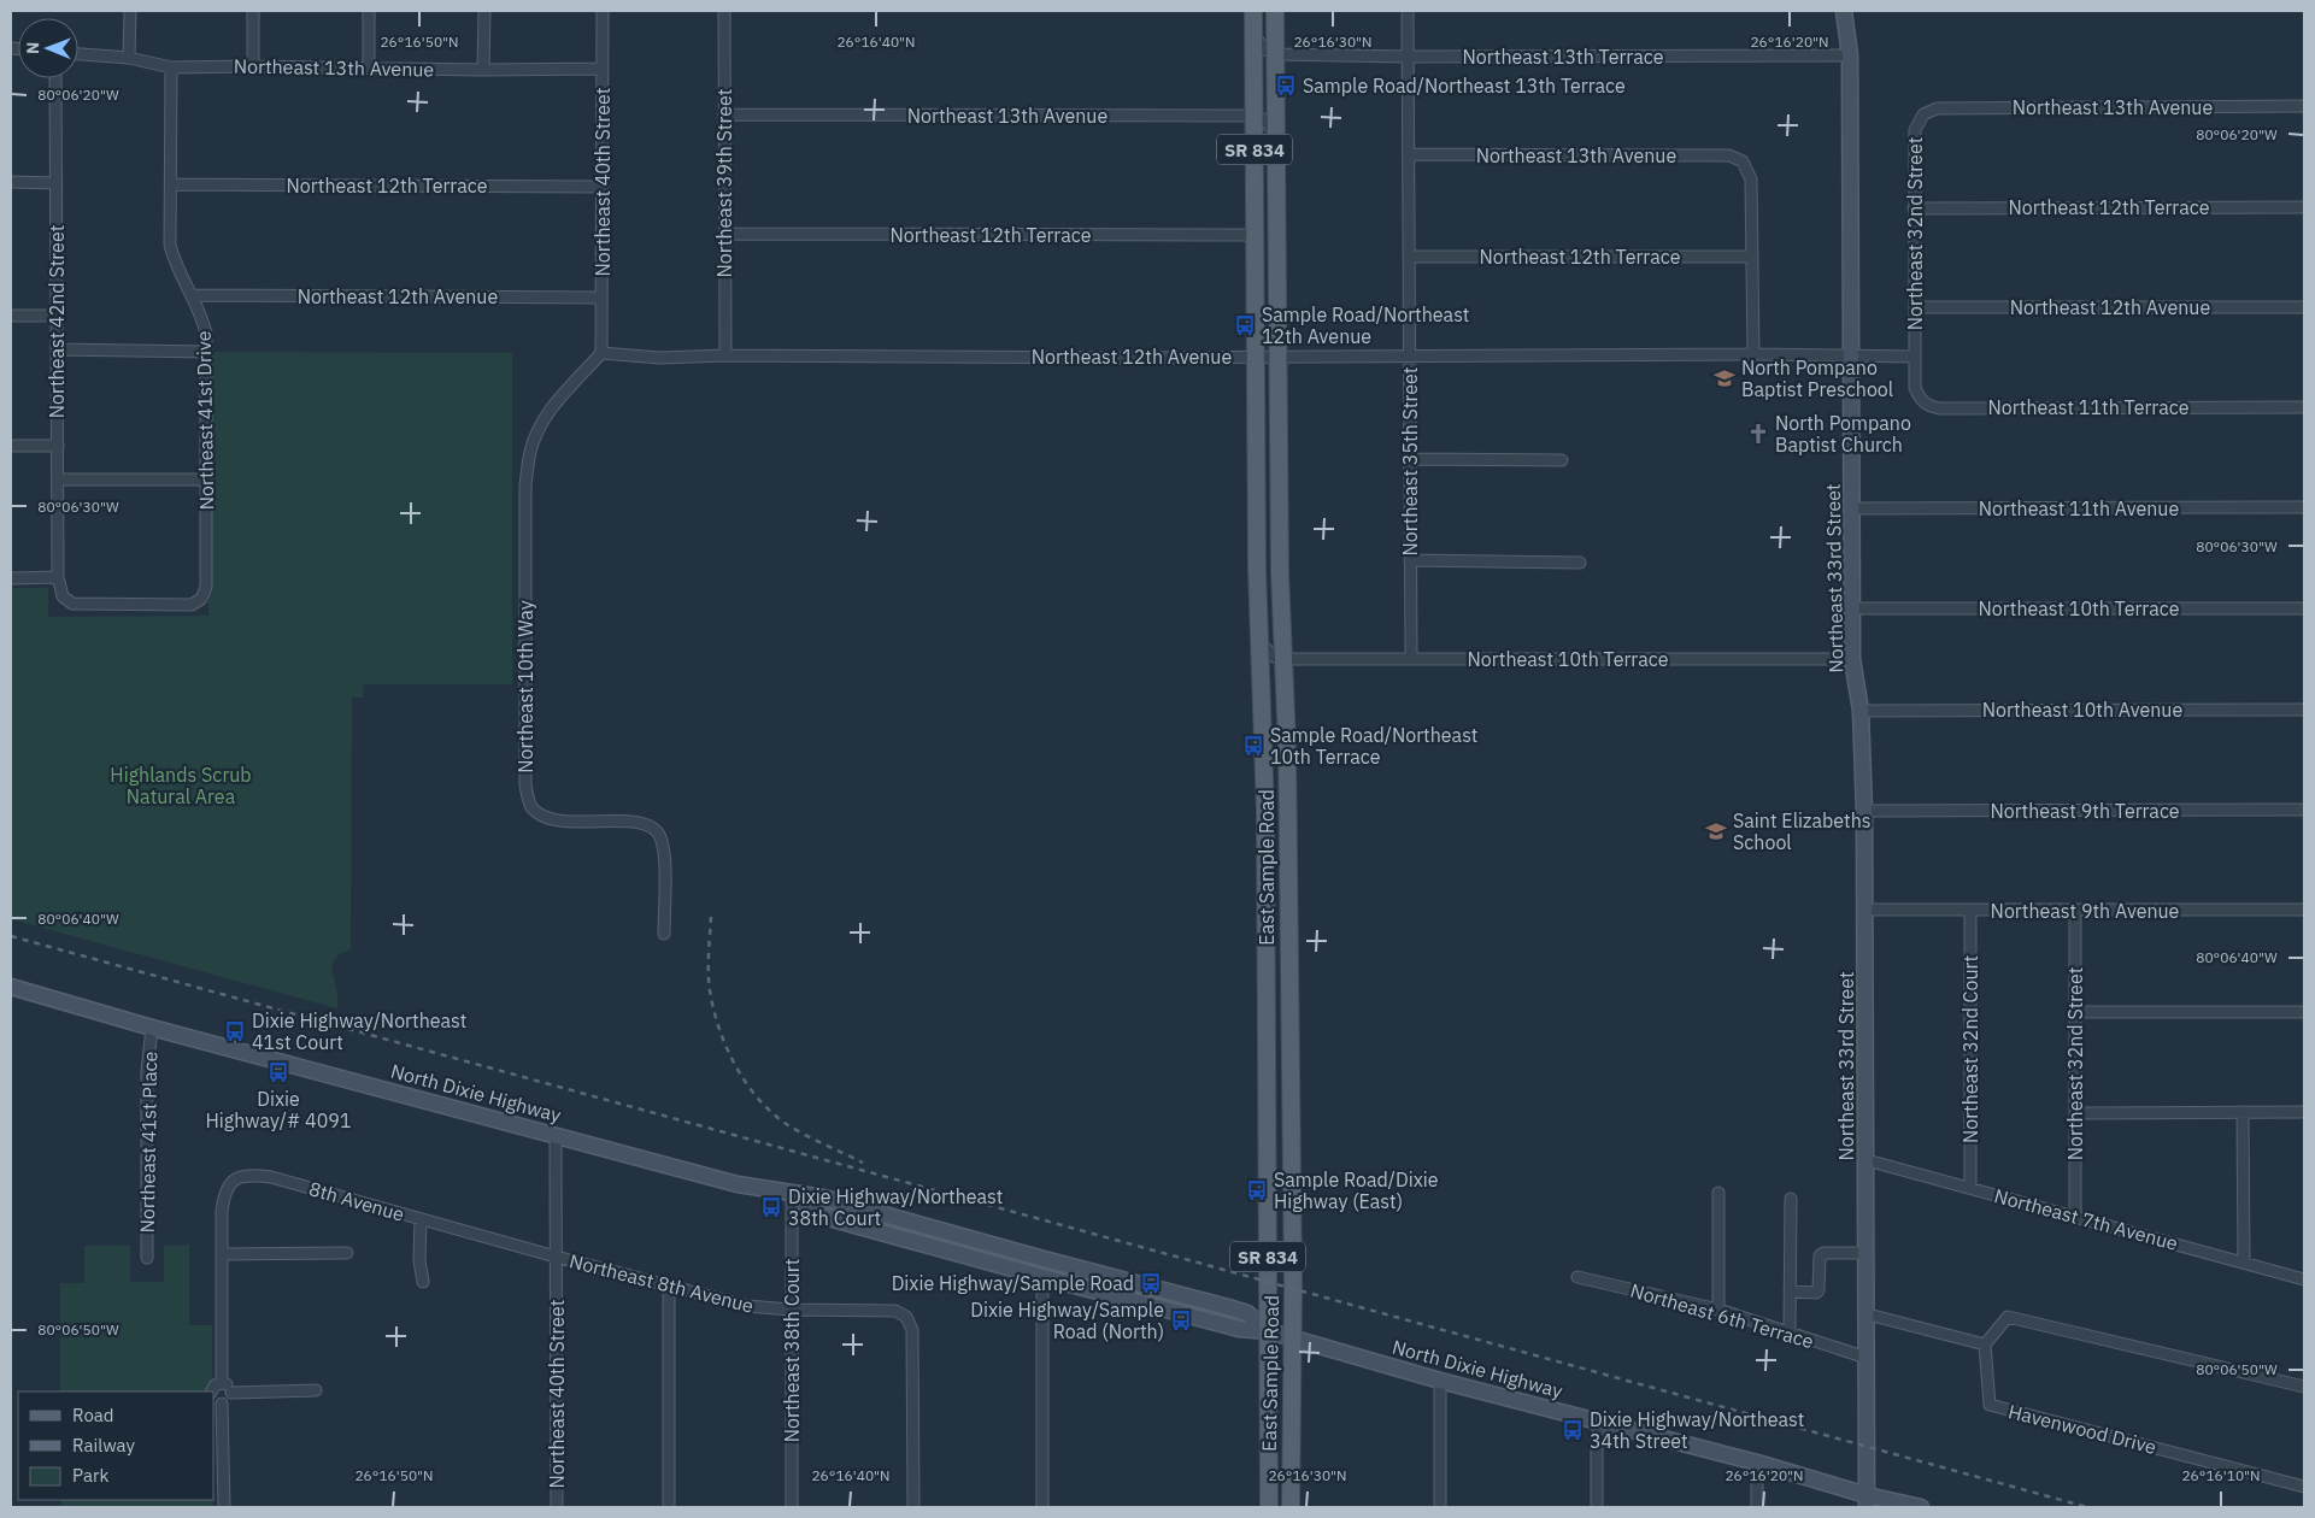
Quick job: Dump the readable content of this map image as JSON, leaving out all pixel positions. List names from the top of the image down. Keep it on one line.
{"streets":{"main road":["SR 834","Northeast 33rd Street","East Sample Road","North Dixie Highway"],"street":["Northeast 13th Terrace","Northeast 13th Avenue","Northeast 40th Street","Northeast 39th Street","Northeast 12th Terrace","Northeast 32nd Street","Northeast 12th Avenue","Northeast 42nd Street","Northeast 11th Terrace","Northeast 41st Drive","Northeast 35th Street","Northeast 11th Avenue","Northeast 10th Terrace","Northeast 10th Way","Northeast 10th Avenue","Northeast 9th Terrace","Northeast 9th Avenue","Northeast 32nd Court","Northeast 41st Place","8th Avenue","Northeast 7th Avenue","Northeast 8th Avenue","Northeast 6th Terrace","Northeast 38th Court","Havenwood Drive"]},"crossings":[["Northeast 13th Terrace","Northeast 35th Street"],["Northeast 13th Terrace","Northeast 33rd Street"],["Northeast 13th Terrace","East Sample Road"],["Northeast 13th Avenue","Northeast 40th Street"],["Northeast 13th Avenue","Northeast 39th Street"],["Northeast 13th Avenue","Northeast 12th Terrace"],["Northeast 13th Avenue","Northeast 32nd Street"],["Northeast 13th Avenue","Northeast 41st Drive"],["Northeast 13th Avenue","Northeast 35th Street"],["Northeast 13th Avenue","East Sample Road"],["Northeast 40th Street","Northeast 12th Terrace"],["Northeast 40th Street","Northeast 12th Avenue"],["Northeast 40th Street","Northeast 10th Way"],["Northeast 40th Street","North Dixie Highway"],["Northeast 40th Street","Northeast 8th Avenue"],["Northeast 39th Street","Northeast 12th Terrace"],["Northeast 39th Street","Northeast 12th Avenue"],["Northeast 12th Terrace","Northeast 32nd Street"],["Northeast 12th Terrace","Northeast 41st Drive"],["Northeast 12th Terrace","Northeast 35th Street"],["Northeast 12th Terrace","East Sample Road"],["Northeast 32nd Street","Northeast 12th Avenue"],["Northeast 32nd Street","Northeast 11th Terrace"],["Northeast 32nd Street","Northeast 9th Avenue"],["Northeast 32nd Street","Northeast 7th Avenue"],["Northeast 12th Avenue","Northeast 11th Terrace"],["Northeast 12th Avenue","Northeast 41st Drive"],["Northeast 12th Avenue","Northeast 35th Street"],["Northeast 12th Avenue","Northeast 33rd Street"],["Northeast 12th Avenue","Northeast 10th Way"],["Northeast 12th Avenue","East Sample Road"],["Northeast 42nd Street","Northeast 41st Drive"],["Northeast 35th Street","Northeast 10th Terrace"],["Northeast 11th Avenue","Northeast 33rd Street"],["Northeast 33rd Street","Northeast 10th Terrace"],["Northeast 33rd Street","Northeast 10th Avenue"],["Northeast 33rd Street","Northeast 9th Terrace"],["Northeast 33rd Street","Northeast 9th Avenue"],["Northeast 33rd Street","North Dixie Highway"],["Northeast 33rd Street","Northeast 7th Avenue"],["Northeast 33rd Street","Northeast 6th Terrace"],["Northeast 10th Terrace","East Sample Road"],["East Sample Road","North Dixie Highway"],["Northeast 9th Avenue","Northeast 32nd Court"],["Northeast 32nd Court","Northeast 7th Avenue"],["North Dixie Highway","Northeast 41st Place"],["North Dixie Highway","Northeast 38th Court"],["8th Avenue","Northeast 8th Avenue"],["Northeast 8th Avenue","Northeast 38th Court"]],"parks":["Highlands Scrub Natural Area"],"places":{"bus stop":["Sample Road/Northeast 13th Terrace","Sample Road/Northeast 12th Avenue","Sample Road/Northeast 10th Terrace","Dixie Highway/Northeast 41st Court","Dixie Highway/# 4091","Sample Road/Dixie Highway (East)","Dixie Highway/Northeast 38th Court","Dixie Highway/Sample Road","Dixie Highway/Sample Road (North)","Dixie Highway/Northeast 34th Street"],"school or university":["North Pompano Baptist Preschool","Saint Elizabeths School"],"church":["North Pompano Baptist Church"]},"legend":["Road","Railway","Park"],"north":"left","coordinates":["26°16'50\"N","26°16'40\"N","26°16'30\"N","26°16'20\"N","80°06'20\"W","80°06'30\"W","80°06'40\"W","80°06'50\"W","26°16'10\"N"]}
